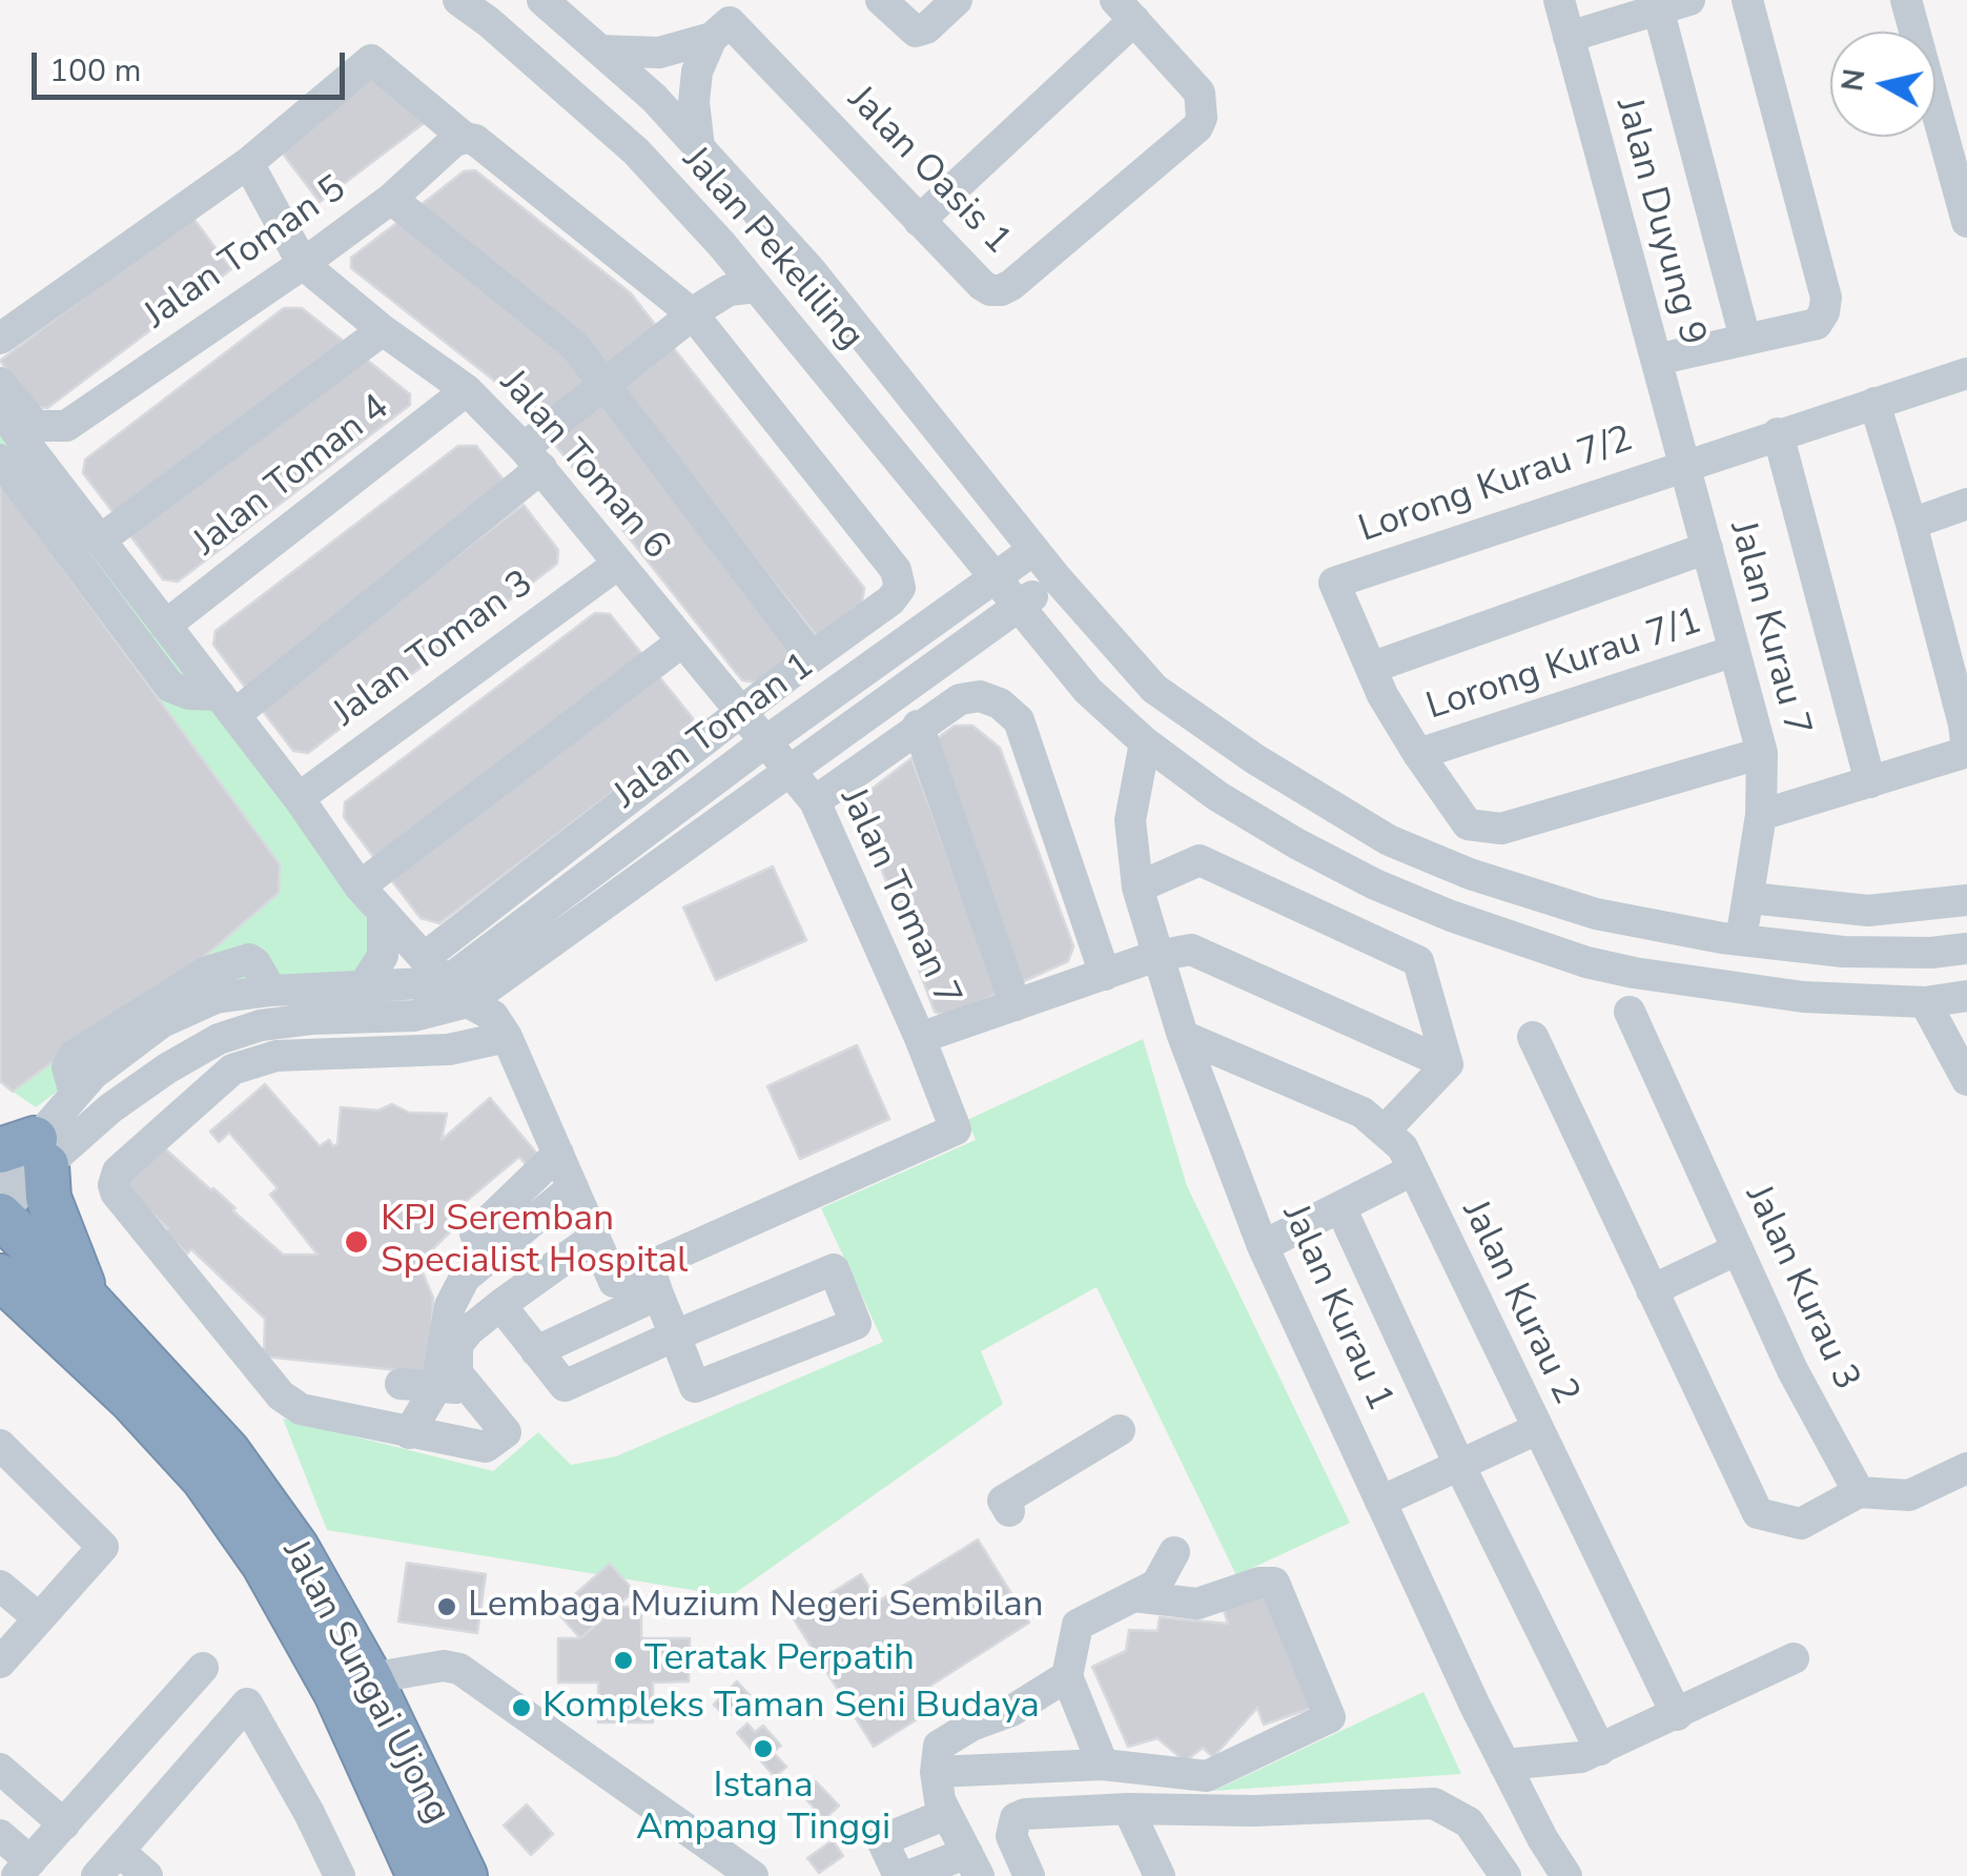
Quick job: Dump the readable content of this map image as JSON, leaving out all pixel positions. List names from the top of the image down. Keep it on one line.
{"streets":{"highway":["Jalan Sungai Ujong"],"street":["Jalan Oasis 1","Jalan Duyung 9","Jalan Pekeliling","Jalan Toman 5","Jalan Toman 6","Jalan Toman 4","Lorong Kurau 7/2","Jalan Kurau 7","Jalan Toman 3","Lorong Kurau 7/1","Jalan Toman 1","Jalan Toman 7","Jalan Kurau 3","Jalan Kurau 2","Jalan Kurau 1"]},"crossings":[["Jalan Duyung 9","Lorong Kurau 7/2"],["Jalan Duyung 9","Jalan Kurau 7"],["Jalan Pekeliling","Jalan Kurau 7"],["Jalan Pekeliling","Jalan Toman 1"],["Jalan Pekeliling","Jalan Kurau 1"],["Jalan Toman 5","Jalan Toman 6"],["Jalan Toman 6","Jalan Toman 4"],["Jalan Toman 6","Jalan Toman 3"],["Jalan Toman 6","Jalan Toman 1"],["Jalan Toman 6","Jalan Toman 7"],["Lorong Kurau 7/2","Jalan Kurau 7"],["Jalan Kurau 7","Lorong Kurau 7/1"],["Jalan Toman 1","Jalan Toman 7"],["Jalan Toman 1","Jalan Sungai Ujong"],["Jalan Kurau 2","Jalan Kurau 1"]],"places":["KPJ Seremban Specialist Hospital","Lembaga Muzium Negeri Sembilan","Teratak Perpatih","Kompleks Taman Seni Budaya","Istana Ampang Tinggi"],"scale_bar":"100 m","north":"left"}
